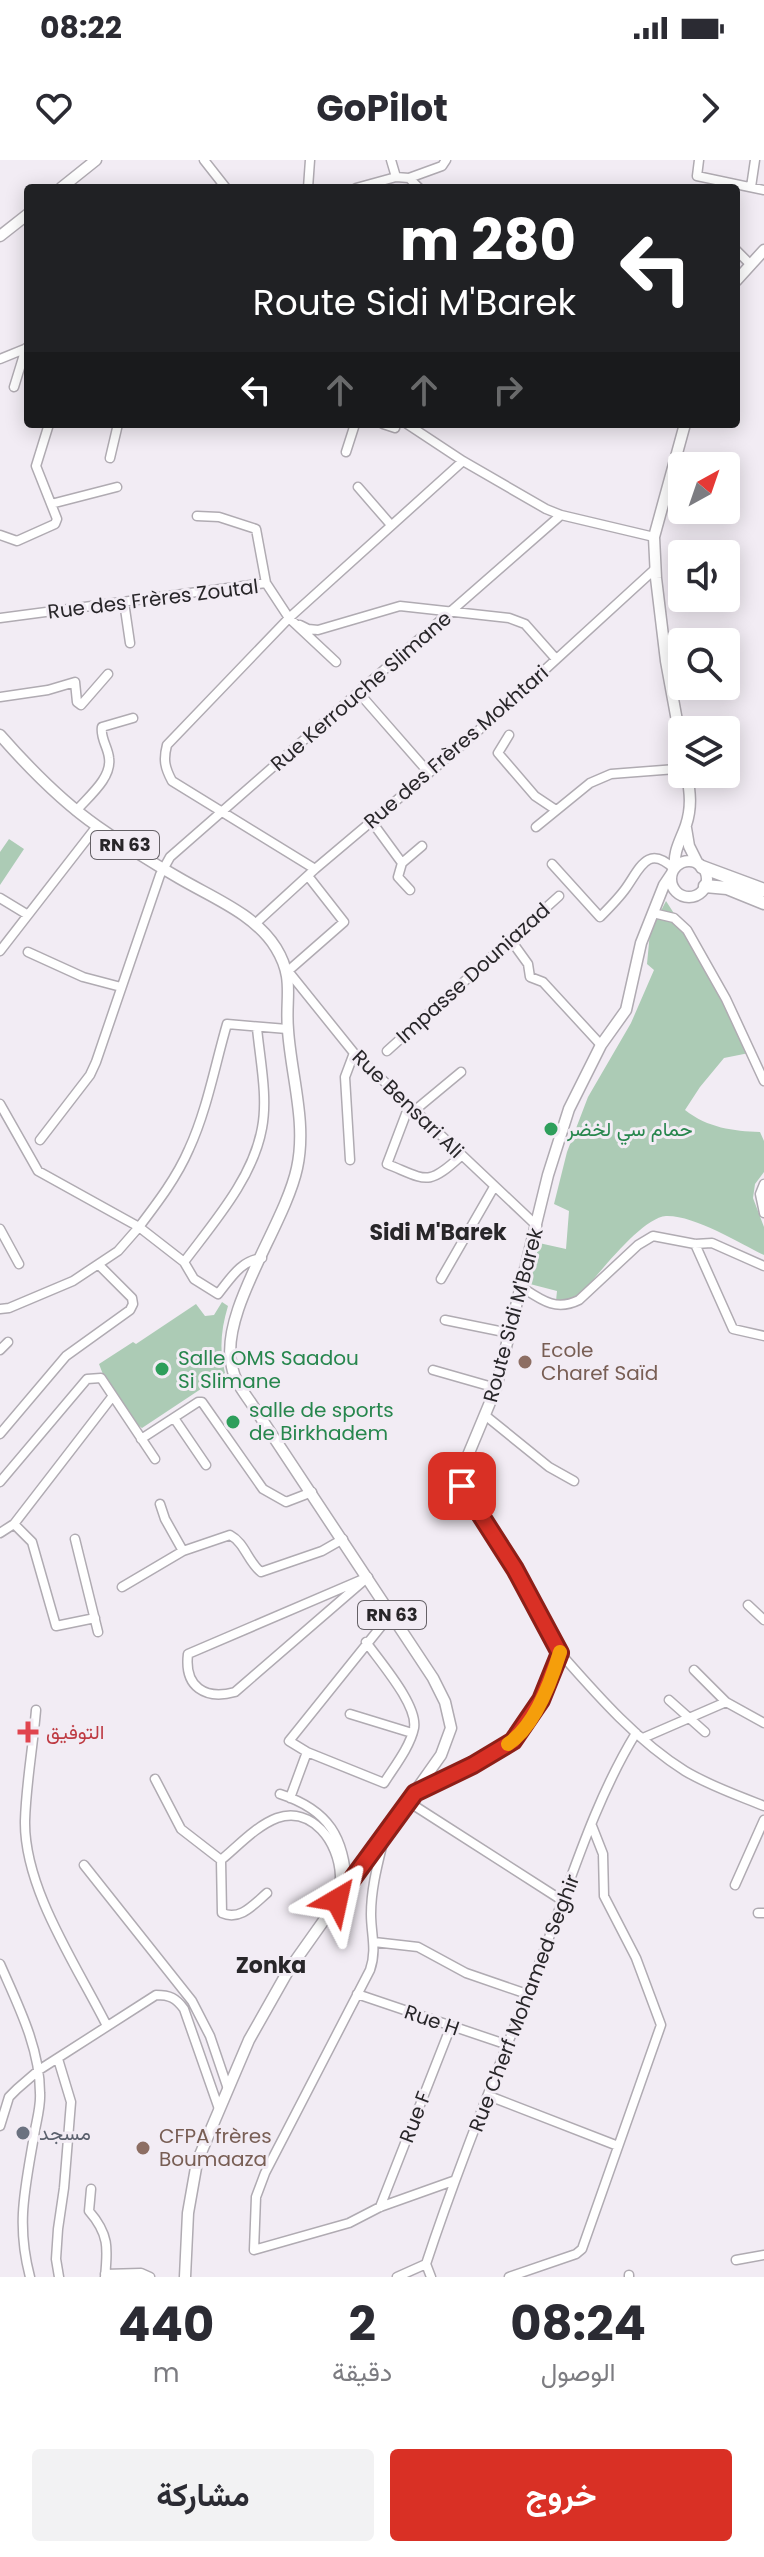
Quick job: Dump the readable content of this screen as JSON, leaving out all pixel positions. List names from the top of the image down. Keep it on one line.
{"streets":{"main road":["RN 63","Route Sidi M'Barek"],"street":["Rue des Frères Zoutal","Rue Kerrouche Slimane","Rue des Frères Mokhtari","Impasse Douniazad","Rue Bensari Ali","Rue Cherf Mohamed Seghir","Rue H","Rue F"]},"crossings":[["Rue Kerrouche Slimane","RN 63"],["Rue des Frères Mokhtari","RN 63"],["RN 63","Rue Bensari Ali"],["Rue Bensari Ali","Route Sidi M'Barek"],["Route Sidi M'Barek","Rue Cherf Mohamed Seghir"],["Rue Cherf Mohamed Seghir","Rue H"],["Rue H","Rue F"]],"districts":["Sidi M'Barek","Zonka"],"places":{"other":["حمام سي لخضر","Ecole Charef Saïd","Salle OMS Saadou Si Slimane","salle de sports de Birkhadem","مسجد","CFPA frères Boumaaza"],"health":["التوفيق"]},"north":"top right","page":{"status":"08:22","header":"GoPilot","turn":["280 m","Route Sidi M'Barek"],"eta":["08:24","الوصول","2","دقيقة","440","m"],"buttons":["خروج","مشاركة"]}}
